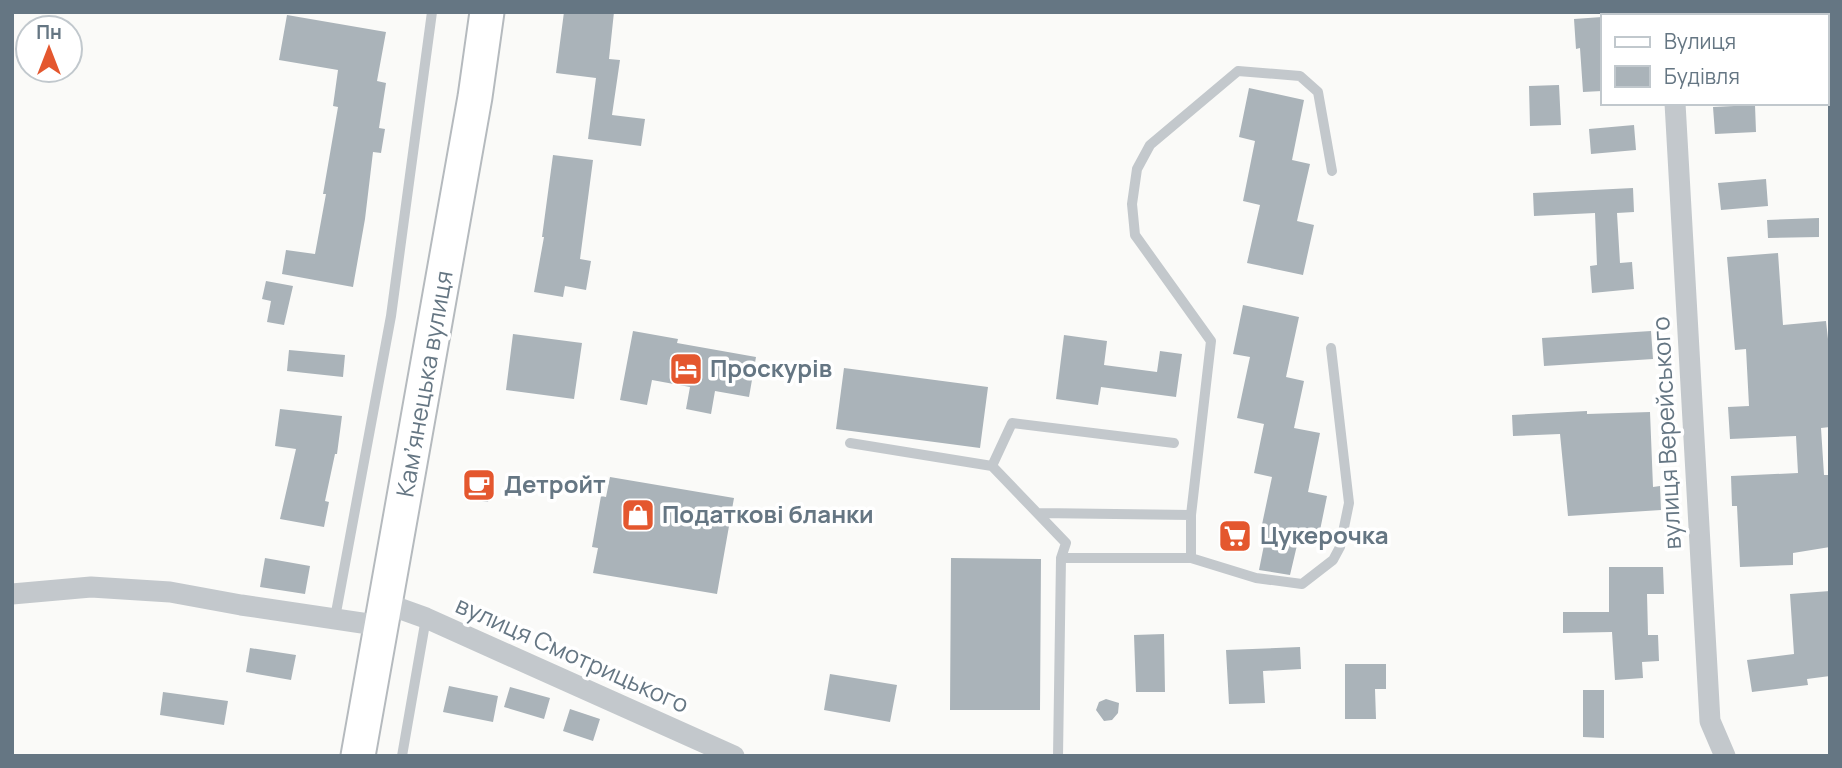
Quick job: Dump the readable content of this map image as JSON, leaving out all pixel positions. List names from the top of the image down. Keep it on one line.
{"streets":{"main road":["Камʼянецька вулиця"],"street":["вулиця Верейського","вулиця Смотрицького"]},"crossings":[["Камʼянецька вулиця","вулиця Смотрицького"]],"places":{"hotel":["Проскурів"],"cafe":["Детройт"],"shop":["Податкові бланки"],"supermarket":["Цукерочка"]},"legend":["Вулиця","Будівля"],"north":"top"}
